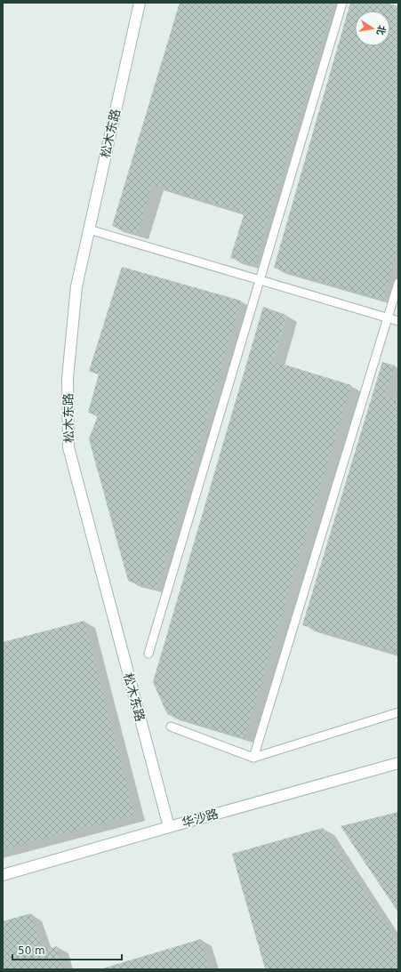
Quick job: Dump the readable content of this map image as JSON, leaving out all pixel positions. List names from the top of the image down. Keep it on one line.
{"streets":{"street":["松木东路","华沙路"]},"crossings":[["松木东路","华沙路"]],"scale_bar":"50 m","north":"right"}
